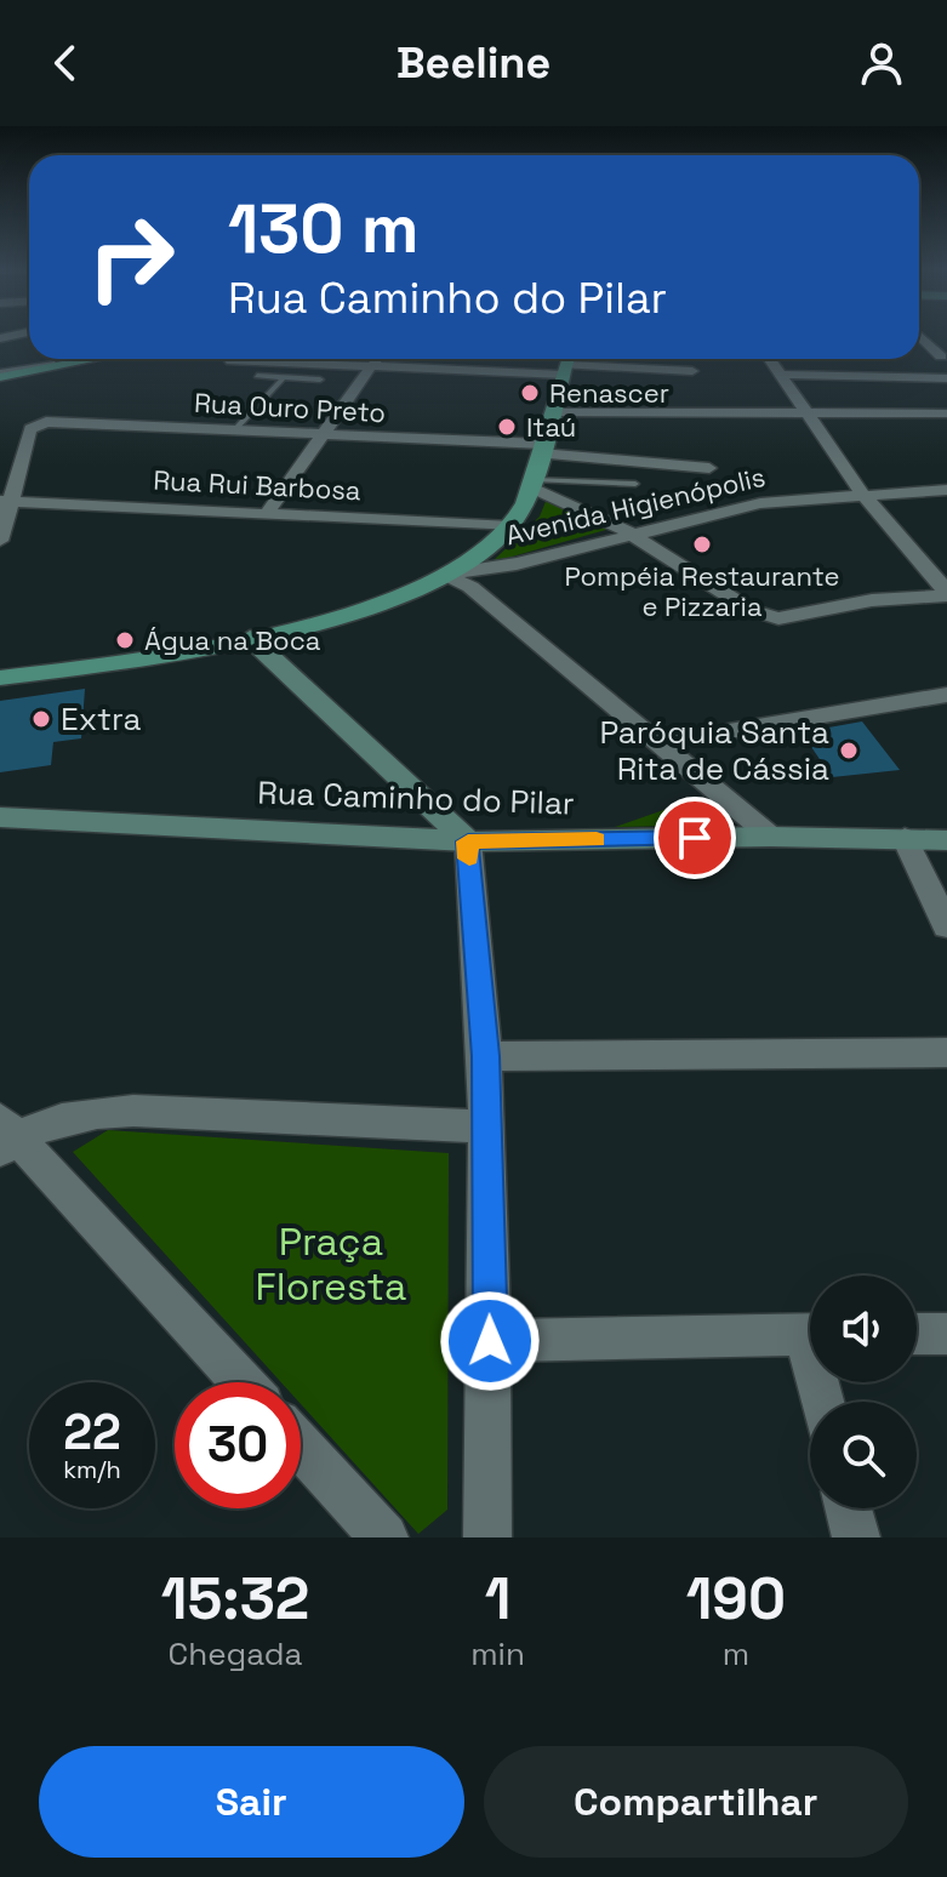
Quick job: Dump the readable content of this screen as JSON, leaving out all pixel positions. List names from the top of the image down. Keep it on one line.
{"streets":{"main road":["Avenida Higienópolis","Rua Caminho do Pilar"],"street":["Rua Ouro Preto","Rua Rui Barbosa"]},"crossings":[["Rua Ouro Preto","Rua Rui Barbosa"]],"parks":["Praça Floresta"],"places":["Renascer","Itaú","Pompéia Restaurante e Pizzaria","Água na Boca","Extra","Paróquia Santa Rita de Cássia"],"page":{"header":"Beeline","turn":["130 m","Rua Caminho do Pilar"],"speed":"22 km/h","limit":"30","eta":["15:32","Chegada","1","min","190","m"],"buttons":["Sair","Compartilhar"]}}
